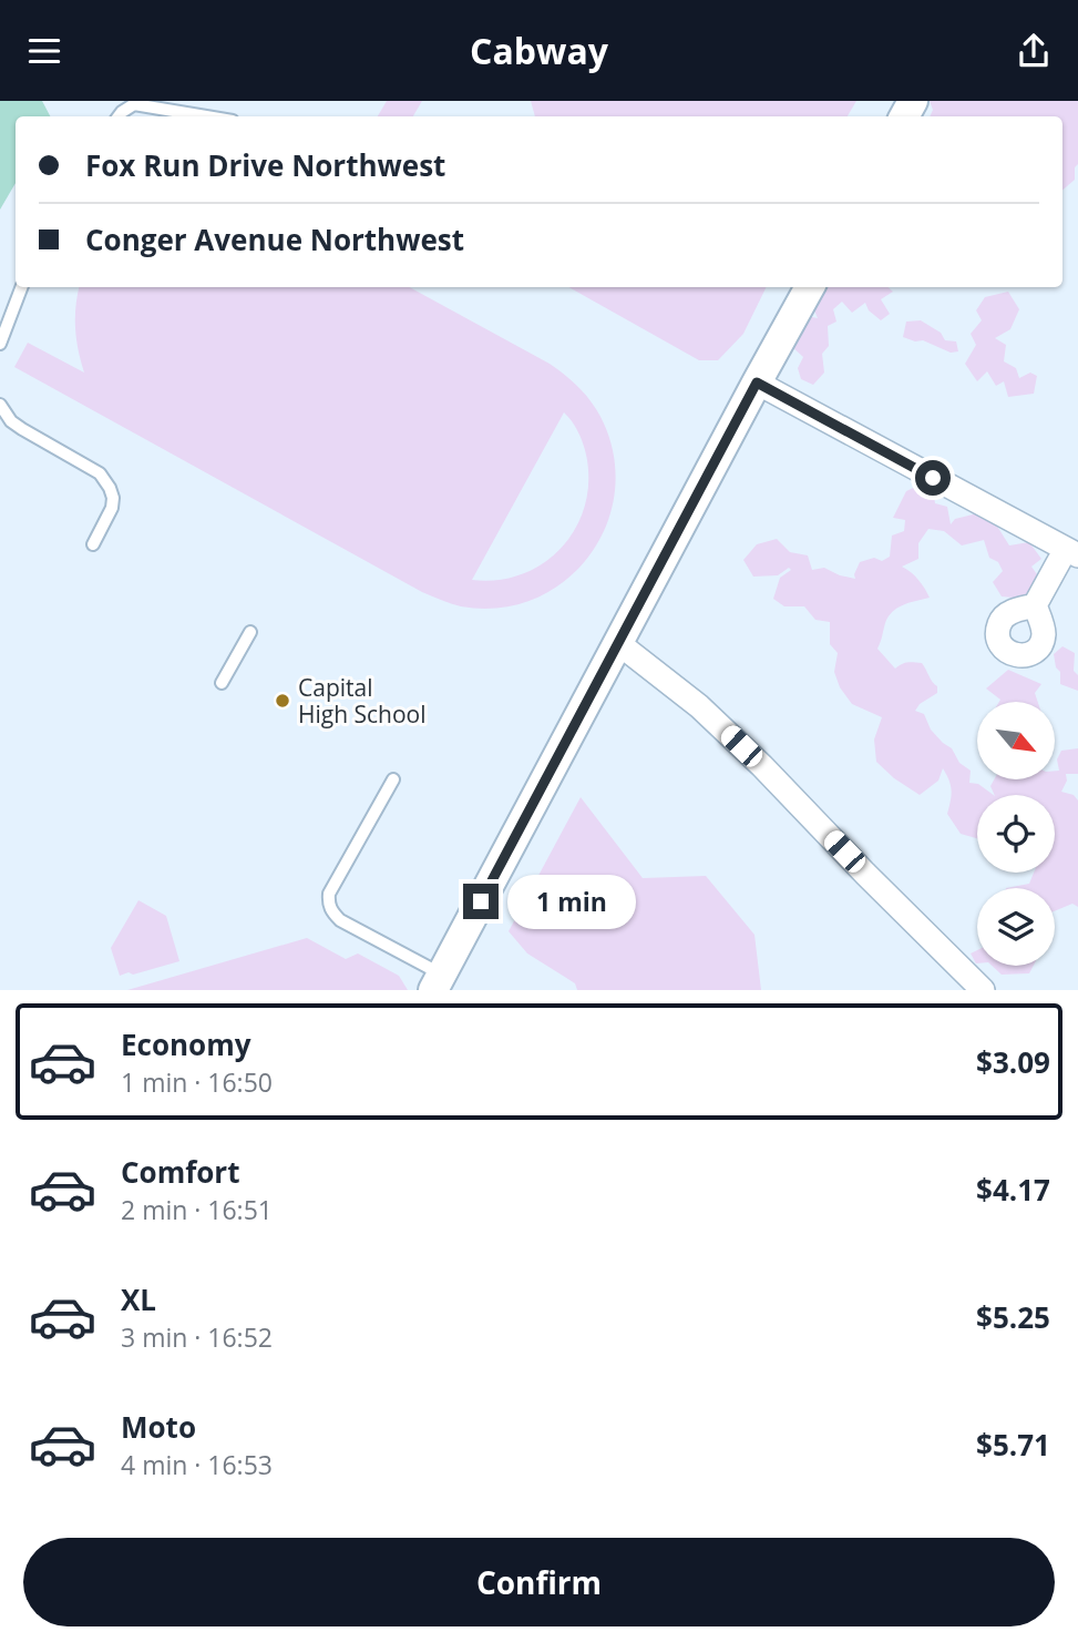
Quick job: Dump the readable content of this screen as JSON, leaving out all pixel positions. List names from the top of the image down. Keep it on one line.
{"places":["Capital High School"],"north":"bottom right","page":{"header":"Cabway","banner":["Fox Run Drive Northwest","Conger Avenue Northwest"],"bubble":"1 min","list":[{"name":"Economy","note":"1 min · 16:50","value":"$3.09"},{"name":"Comfort","note":"2 min · 16:51","value":"$4.17"},{"name":"XL","note":"3 min · 16:52","value":"$5.25"},{"name":"Moto","note":"4 min · 16:53","value":"$5.71"}],"buttons":"Confirm"}}
